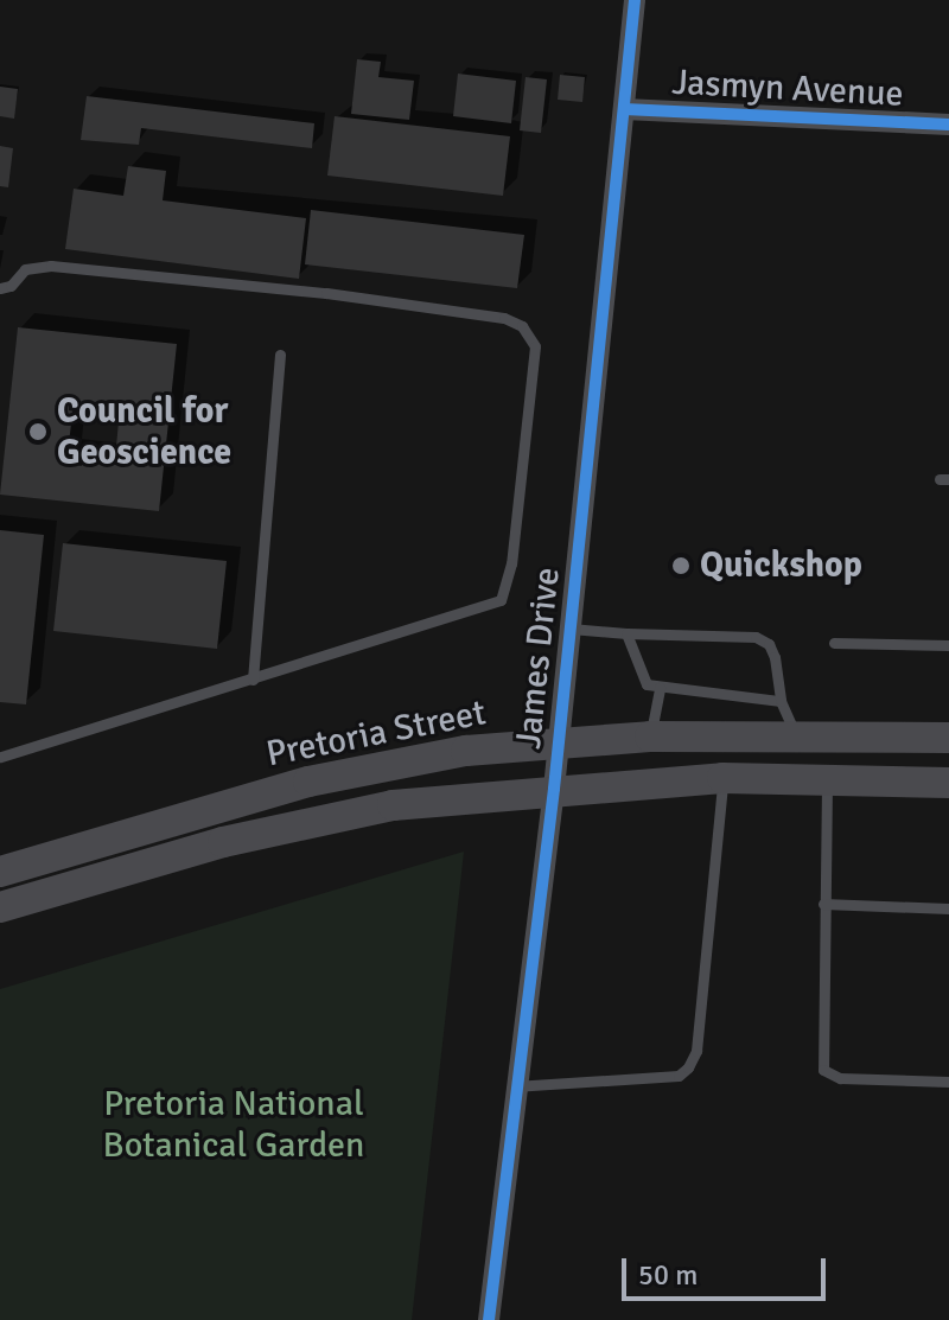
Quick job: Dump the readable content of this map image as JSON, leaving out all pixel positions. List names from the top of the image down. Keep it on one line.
{"streets":{"main road":["Pretoria Street"],"street":["Jasmyn Avenue","James Drive"]},"crossings":[["Jasmyn Avenue","James Drive"],["James Drive","Pretoria Street"]],"parks":["Pretoria National Botanical Garden"],"places":["Council for Geoscience","Quickshop"],"scale_bar":"50 m"}
